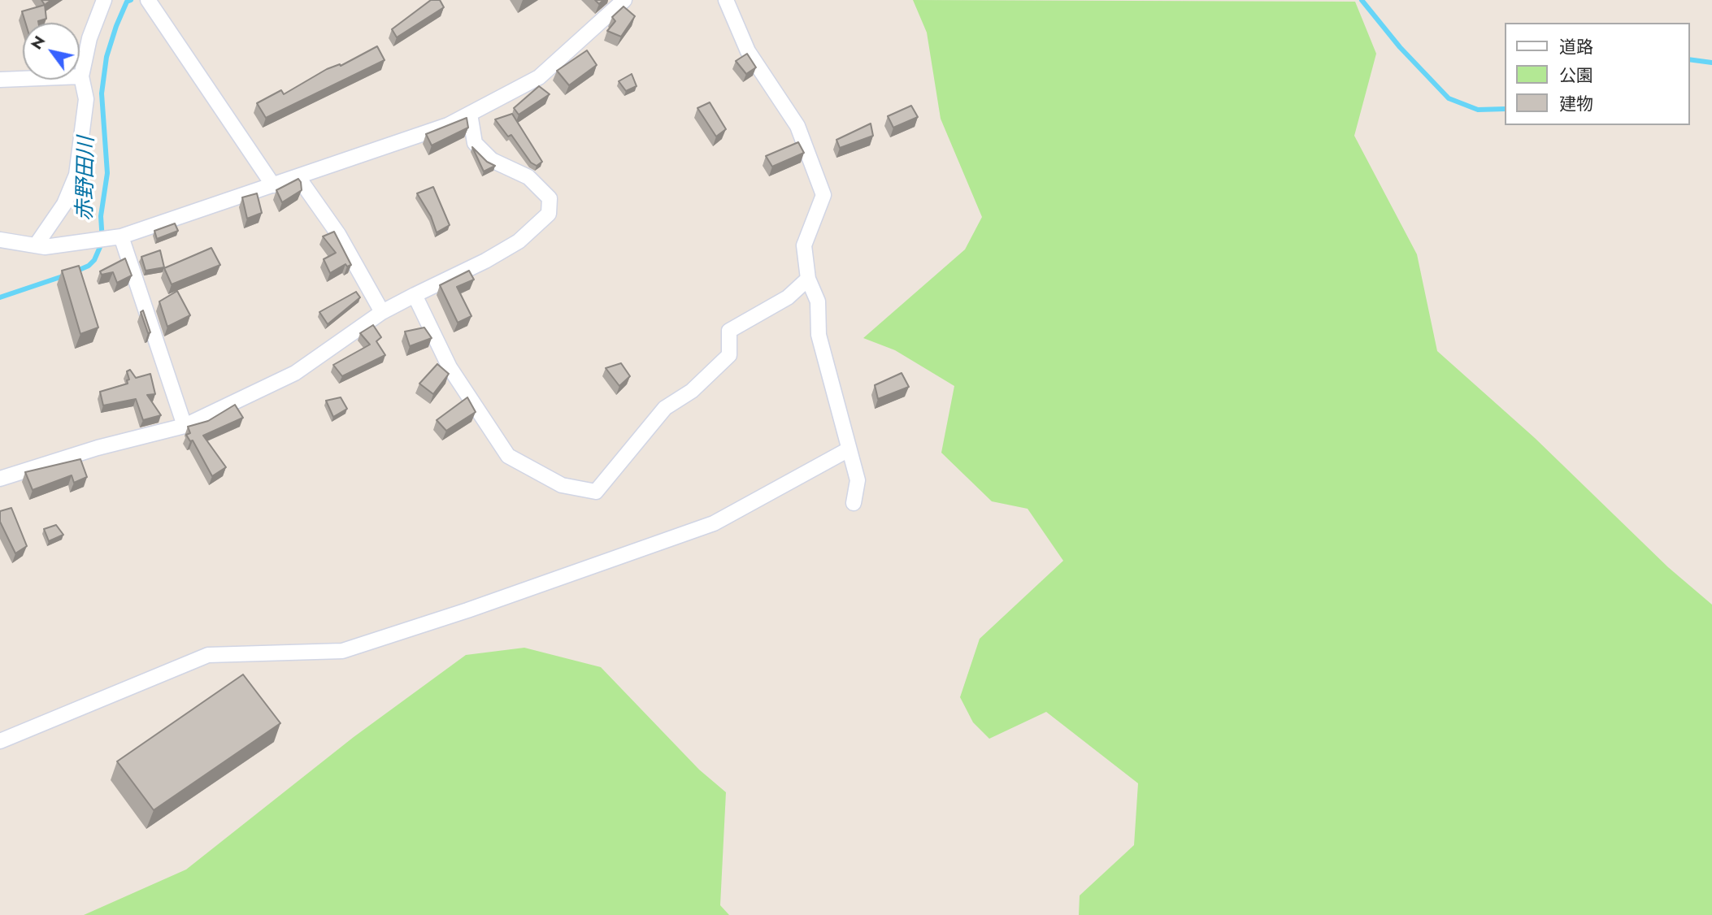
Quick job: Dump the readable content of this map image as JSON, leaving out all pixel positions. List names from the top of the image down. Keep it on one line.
{"water":["赤野田川"],"legend":["道路","公園","建物"],"north":"top left"}
